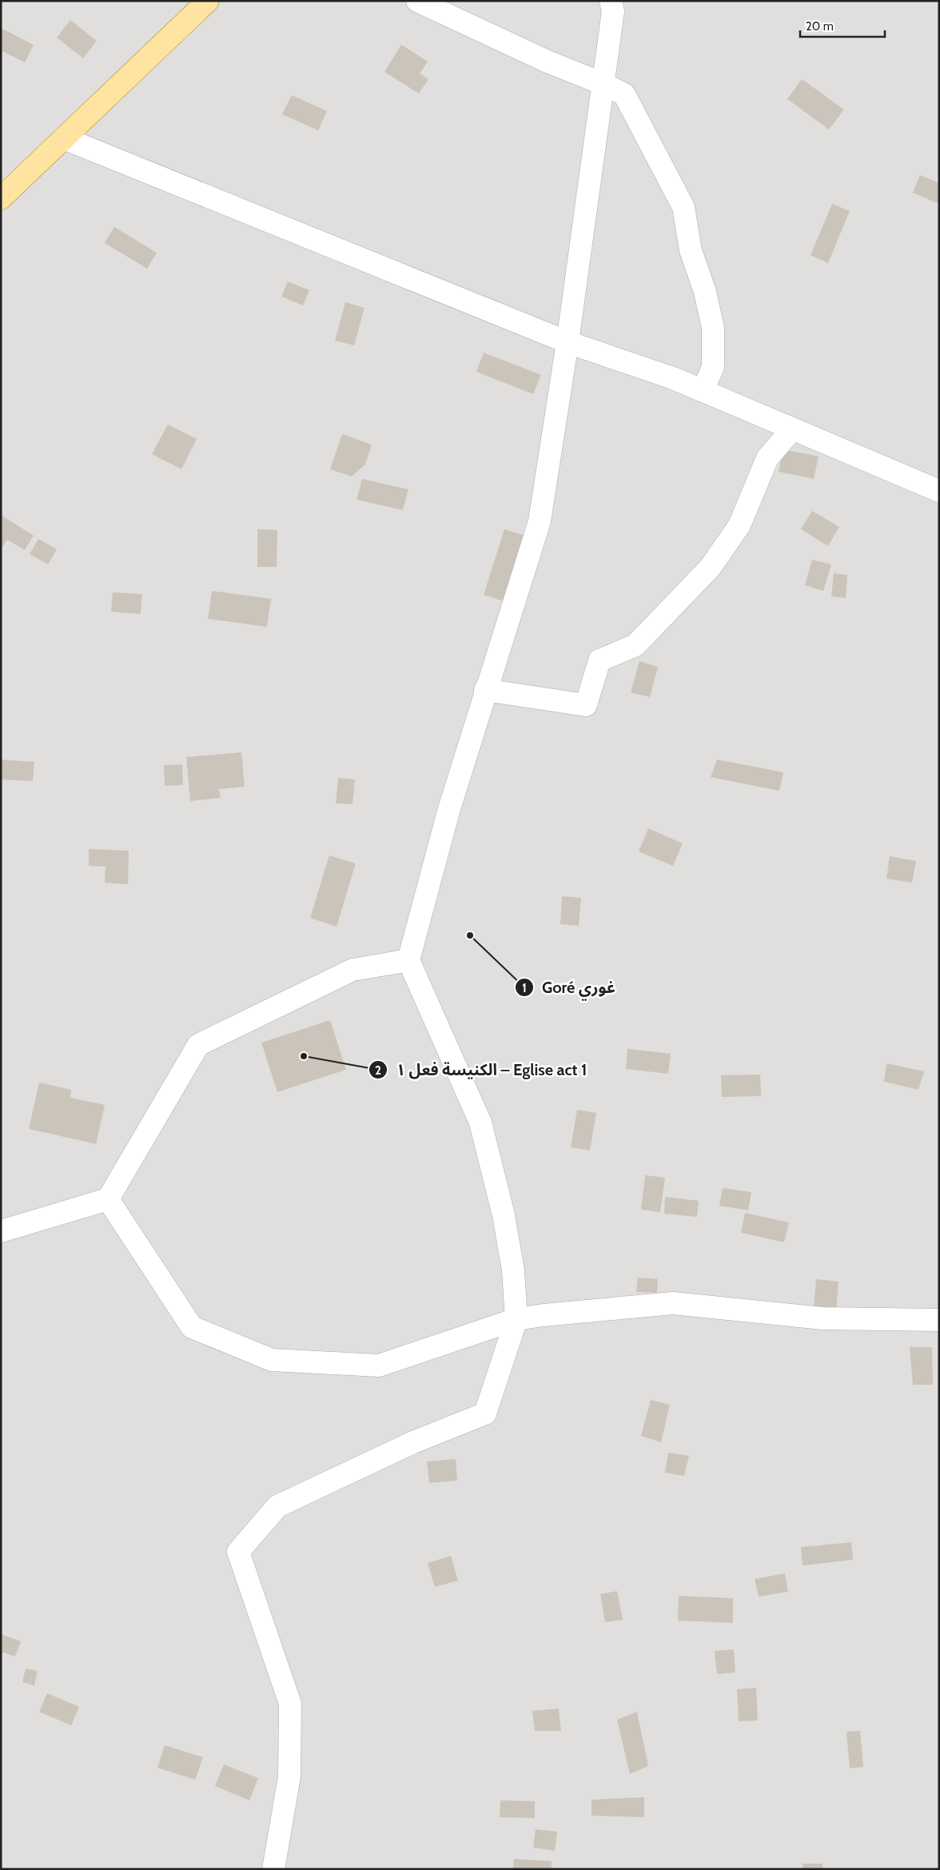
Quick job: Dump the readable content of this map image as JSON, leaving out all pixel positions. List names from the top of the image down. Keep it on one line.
{"places":["Goré غوري","الكنيسة فعل ۱ – Eglise act 1"],"scale_bar":"20 m"}
